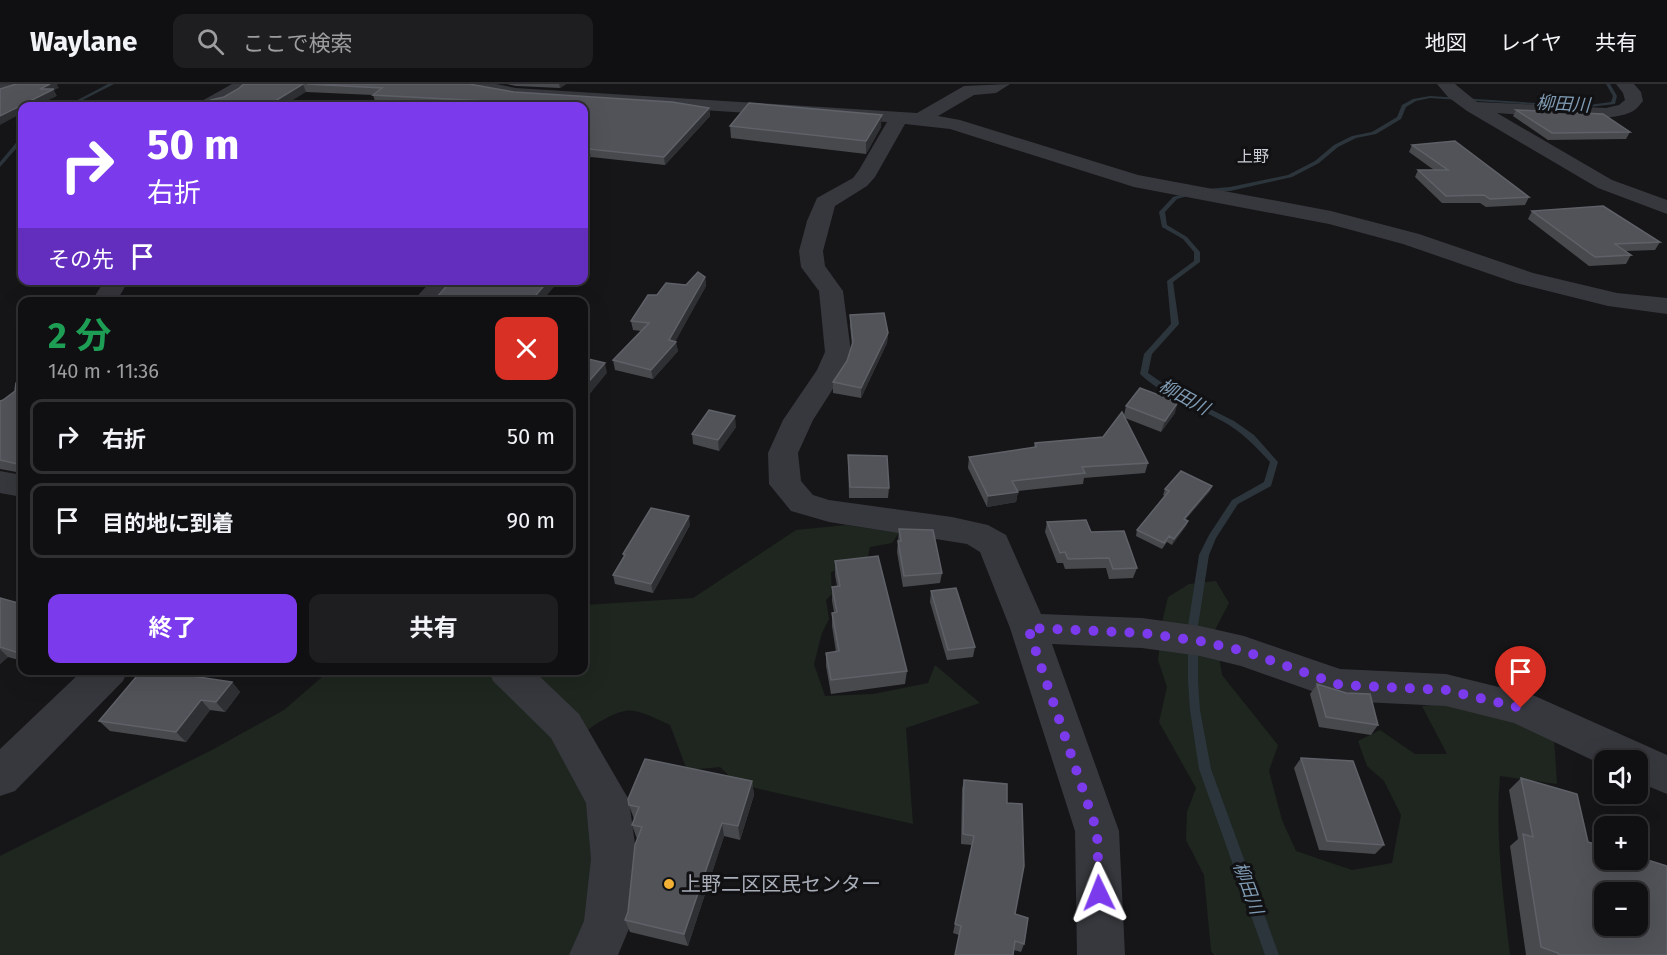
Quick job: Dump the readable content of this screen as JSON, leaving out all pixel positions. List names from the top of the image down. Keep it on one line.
{"districts":["上野"],"water":["柳田川"],"places":["上野二区区民センター"],"page":{"header":"Waylane","search":"ここで検索","nav":["地図","レイヤ","共有"],"turn":["50 m","右折"],"then":"その先","heading":["2 分","140 m · 11:36"],"list":[{"name":"右折","value":"50 m"},{"name":"目的地に到着","value":"90 m"}],"buttons":["終了","共有"],"map_buttons":["+","−"]}}
